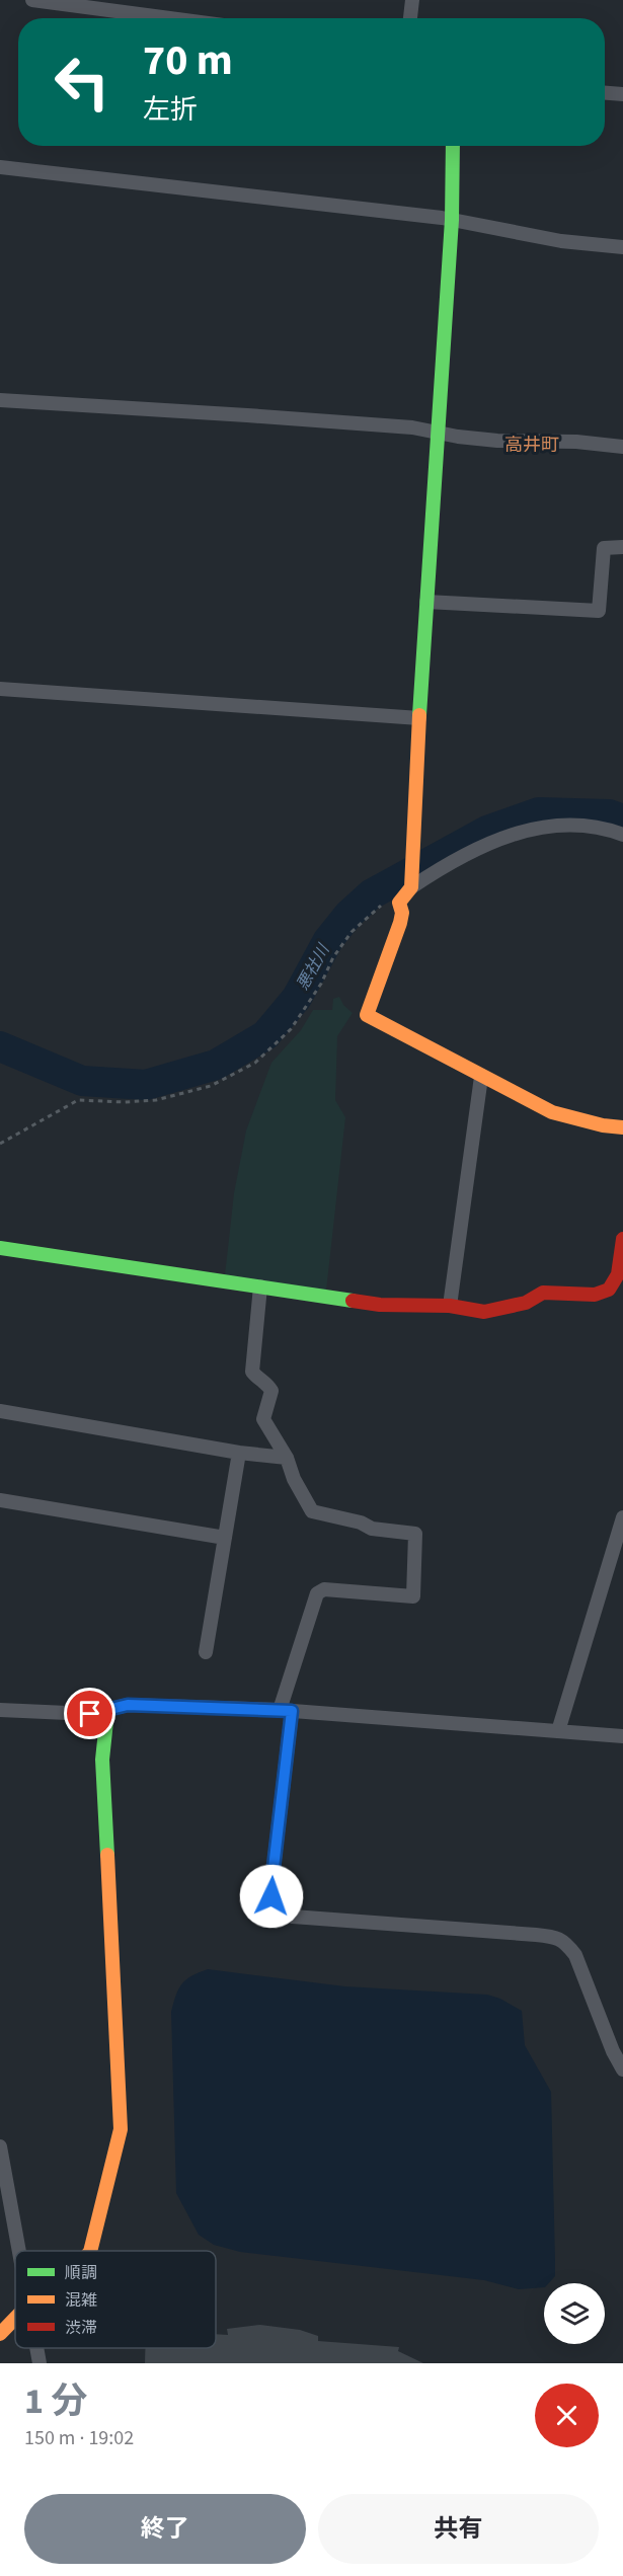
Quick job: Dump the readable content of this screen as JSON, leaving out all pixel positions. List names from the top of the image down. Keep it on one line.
{"districts":["高井町"],"water":["悪社川"],"legend":["順調","混雑","渋滞"],"page":{"turn":["70 m","左折"],"heading":["1 分","150 m · 19:02"],"buttons":["終了","共有"]}}
